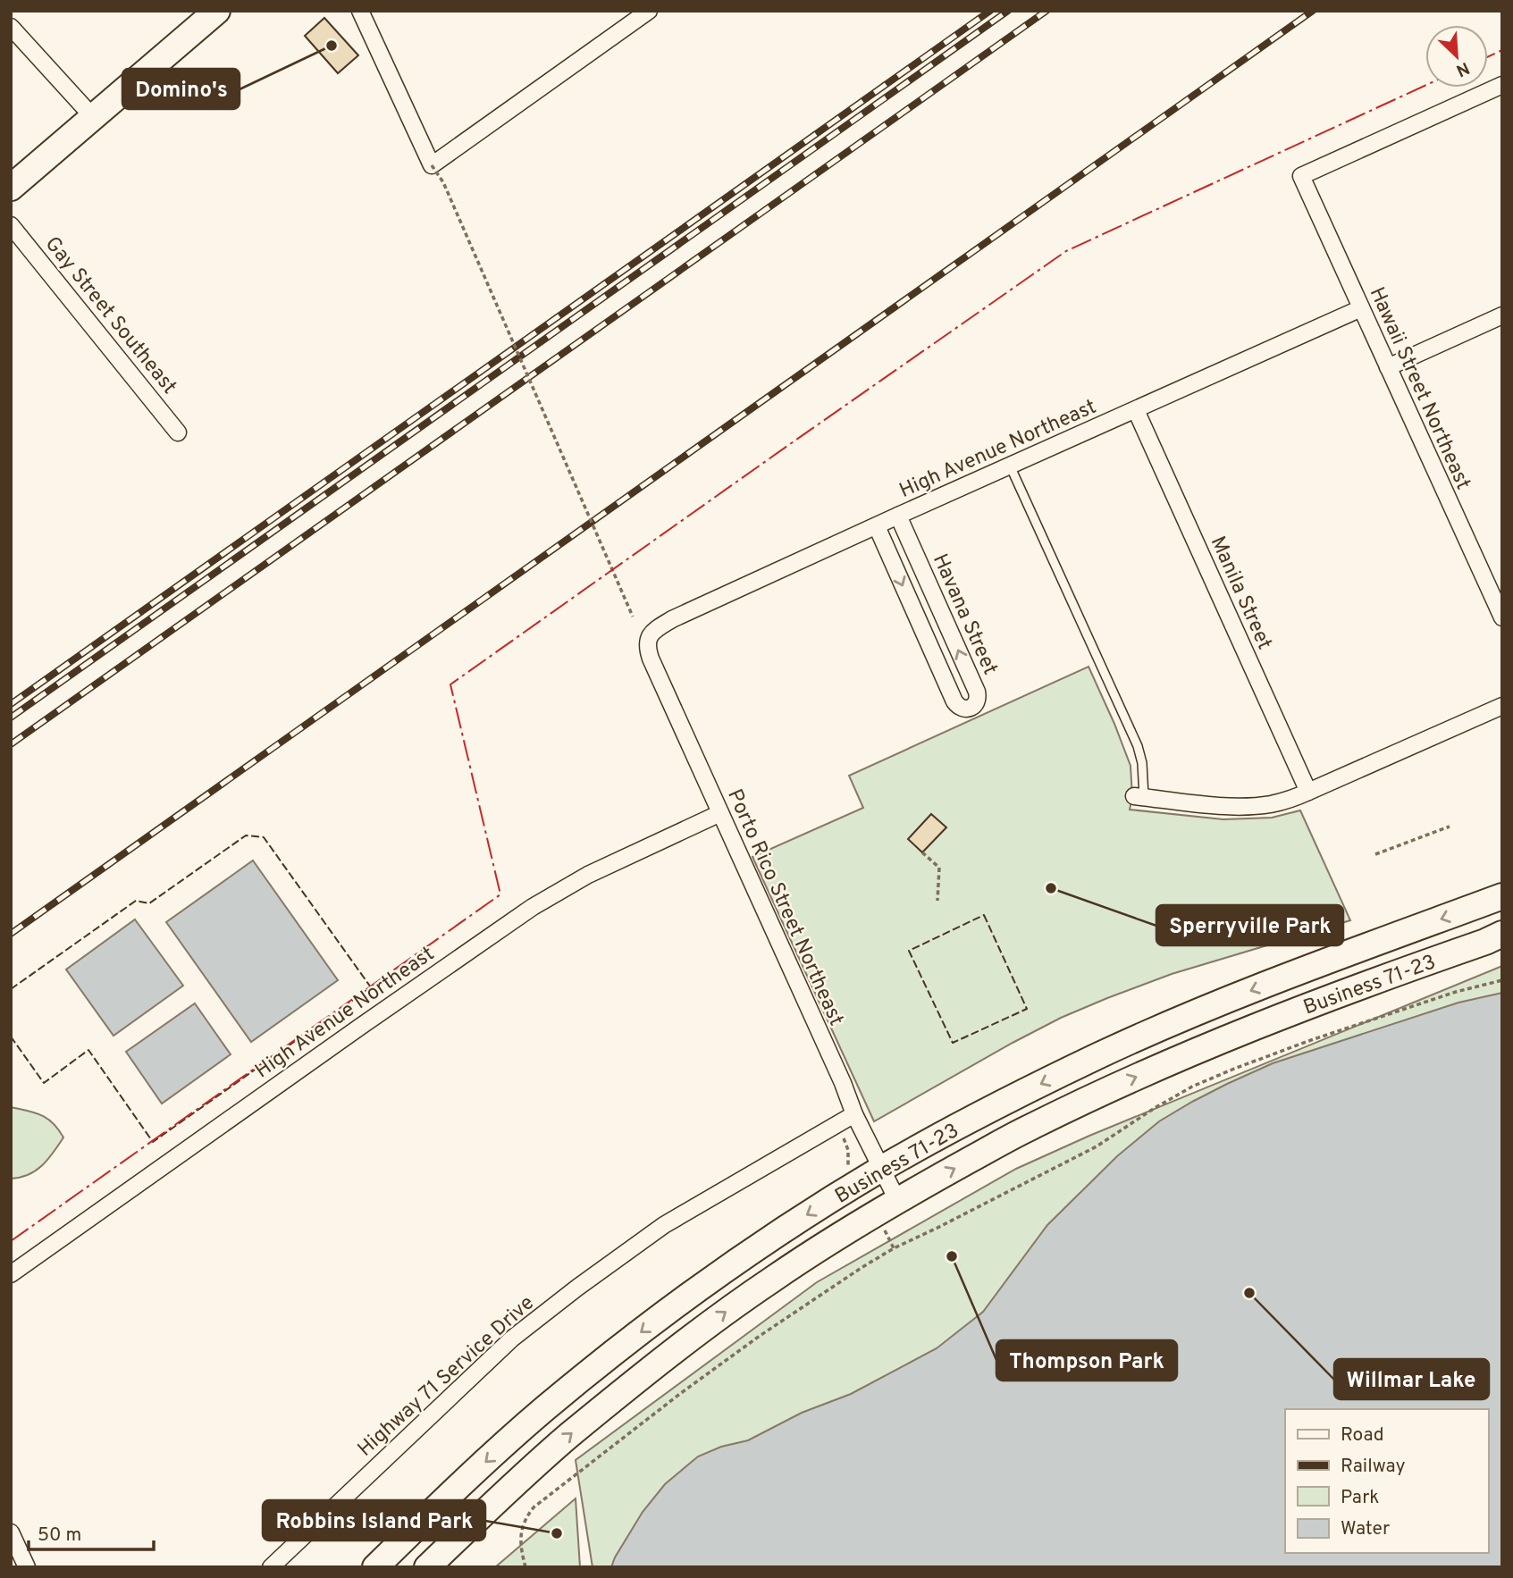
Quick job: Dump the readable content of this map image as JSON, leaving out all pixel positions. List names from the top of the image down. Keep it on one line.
{"streets":{"highway":["Business 71-23"],"street":["Gay Street Southeast","Hawaii Street Northeast","High Avenue Northeast","Manila Street","Havana Street","Porto Rico Street Northeast","Highway 71 Service Drive"]},"crossings":[["Hawaii Street Northeast","High Avenue Northeast"],["High Avenue Northeast","Manila Street"],["High Avenue Northeast","Havana Street"],["High Avenue Northeast","Porto Rico Street Northeast"],["Porto Rico Street Northeast","Business 71-23"],["Porto Rico Street Northeast","Highway 71 Service Drive"]],"places":["Domino's","Sperryville Park","Thompson Park","Willmar Lake","Robbins Island Park"],"legend":["Road","Railway","Park","Water"],"scale_bar":"50 m","north":"bottom right"}
